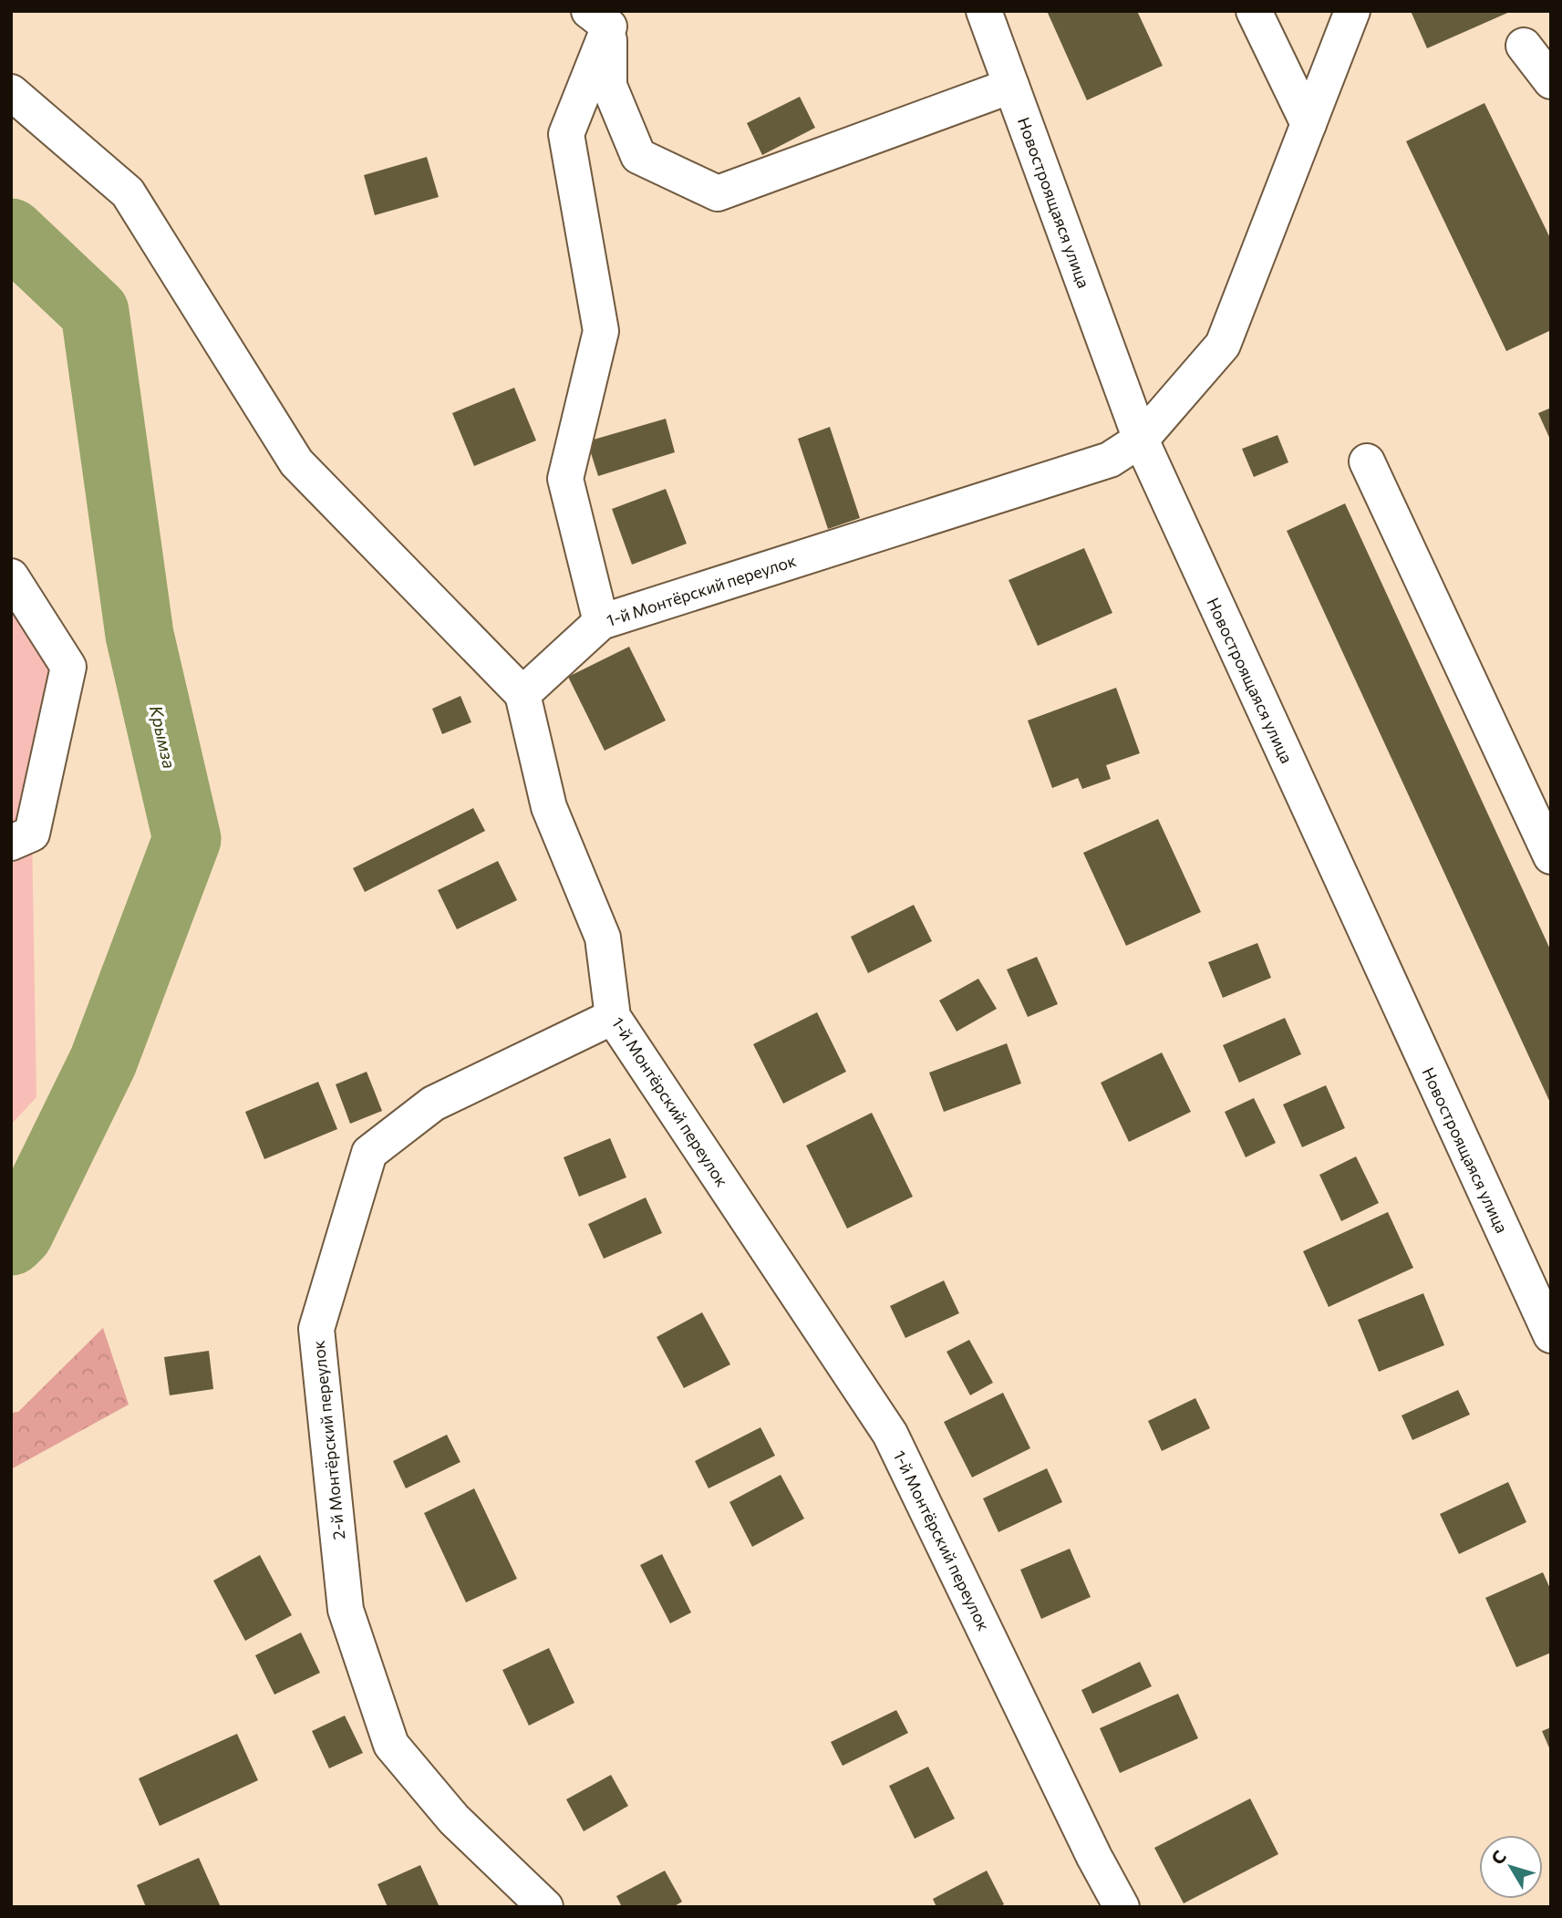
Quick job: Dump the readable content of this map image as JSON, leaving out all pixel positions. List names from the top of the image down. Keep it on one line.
{"streets":{"street":["Новостроящаяся улица","1-й Монтёрский переулок","2-й Монтёрский переулок"]},"crossings":[["Новостроящаяся улица","1-й Монтёрский переулок"],["1-й Монтёрский переулок","2-й Монтёрский переулок"]],"water":["Крымза"],"north":"top left"}
